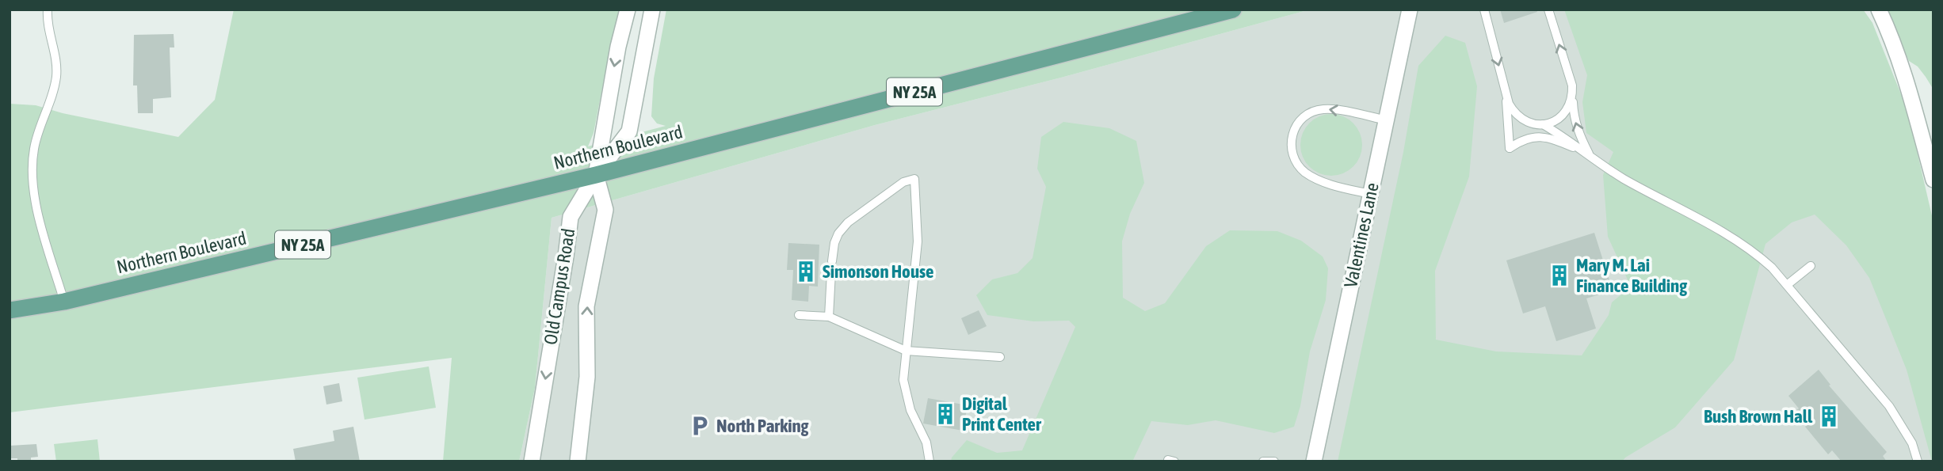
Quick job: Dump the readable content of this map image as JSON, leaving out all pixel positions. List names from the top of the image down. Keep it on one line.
{"streets":{"main road":["NY 25A","Northern Boulevard"],"street":["Valentines Lane","Old Campus Road"]},"crossings":[["Northern Boulevard","Old Campus Road"]],"places":{"building":["Simonson House","Mary M. Lai Finance Building","Digital Print Center","Bush Brown Hall"],"parking":["North Parking"]}}
